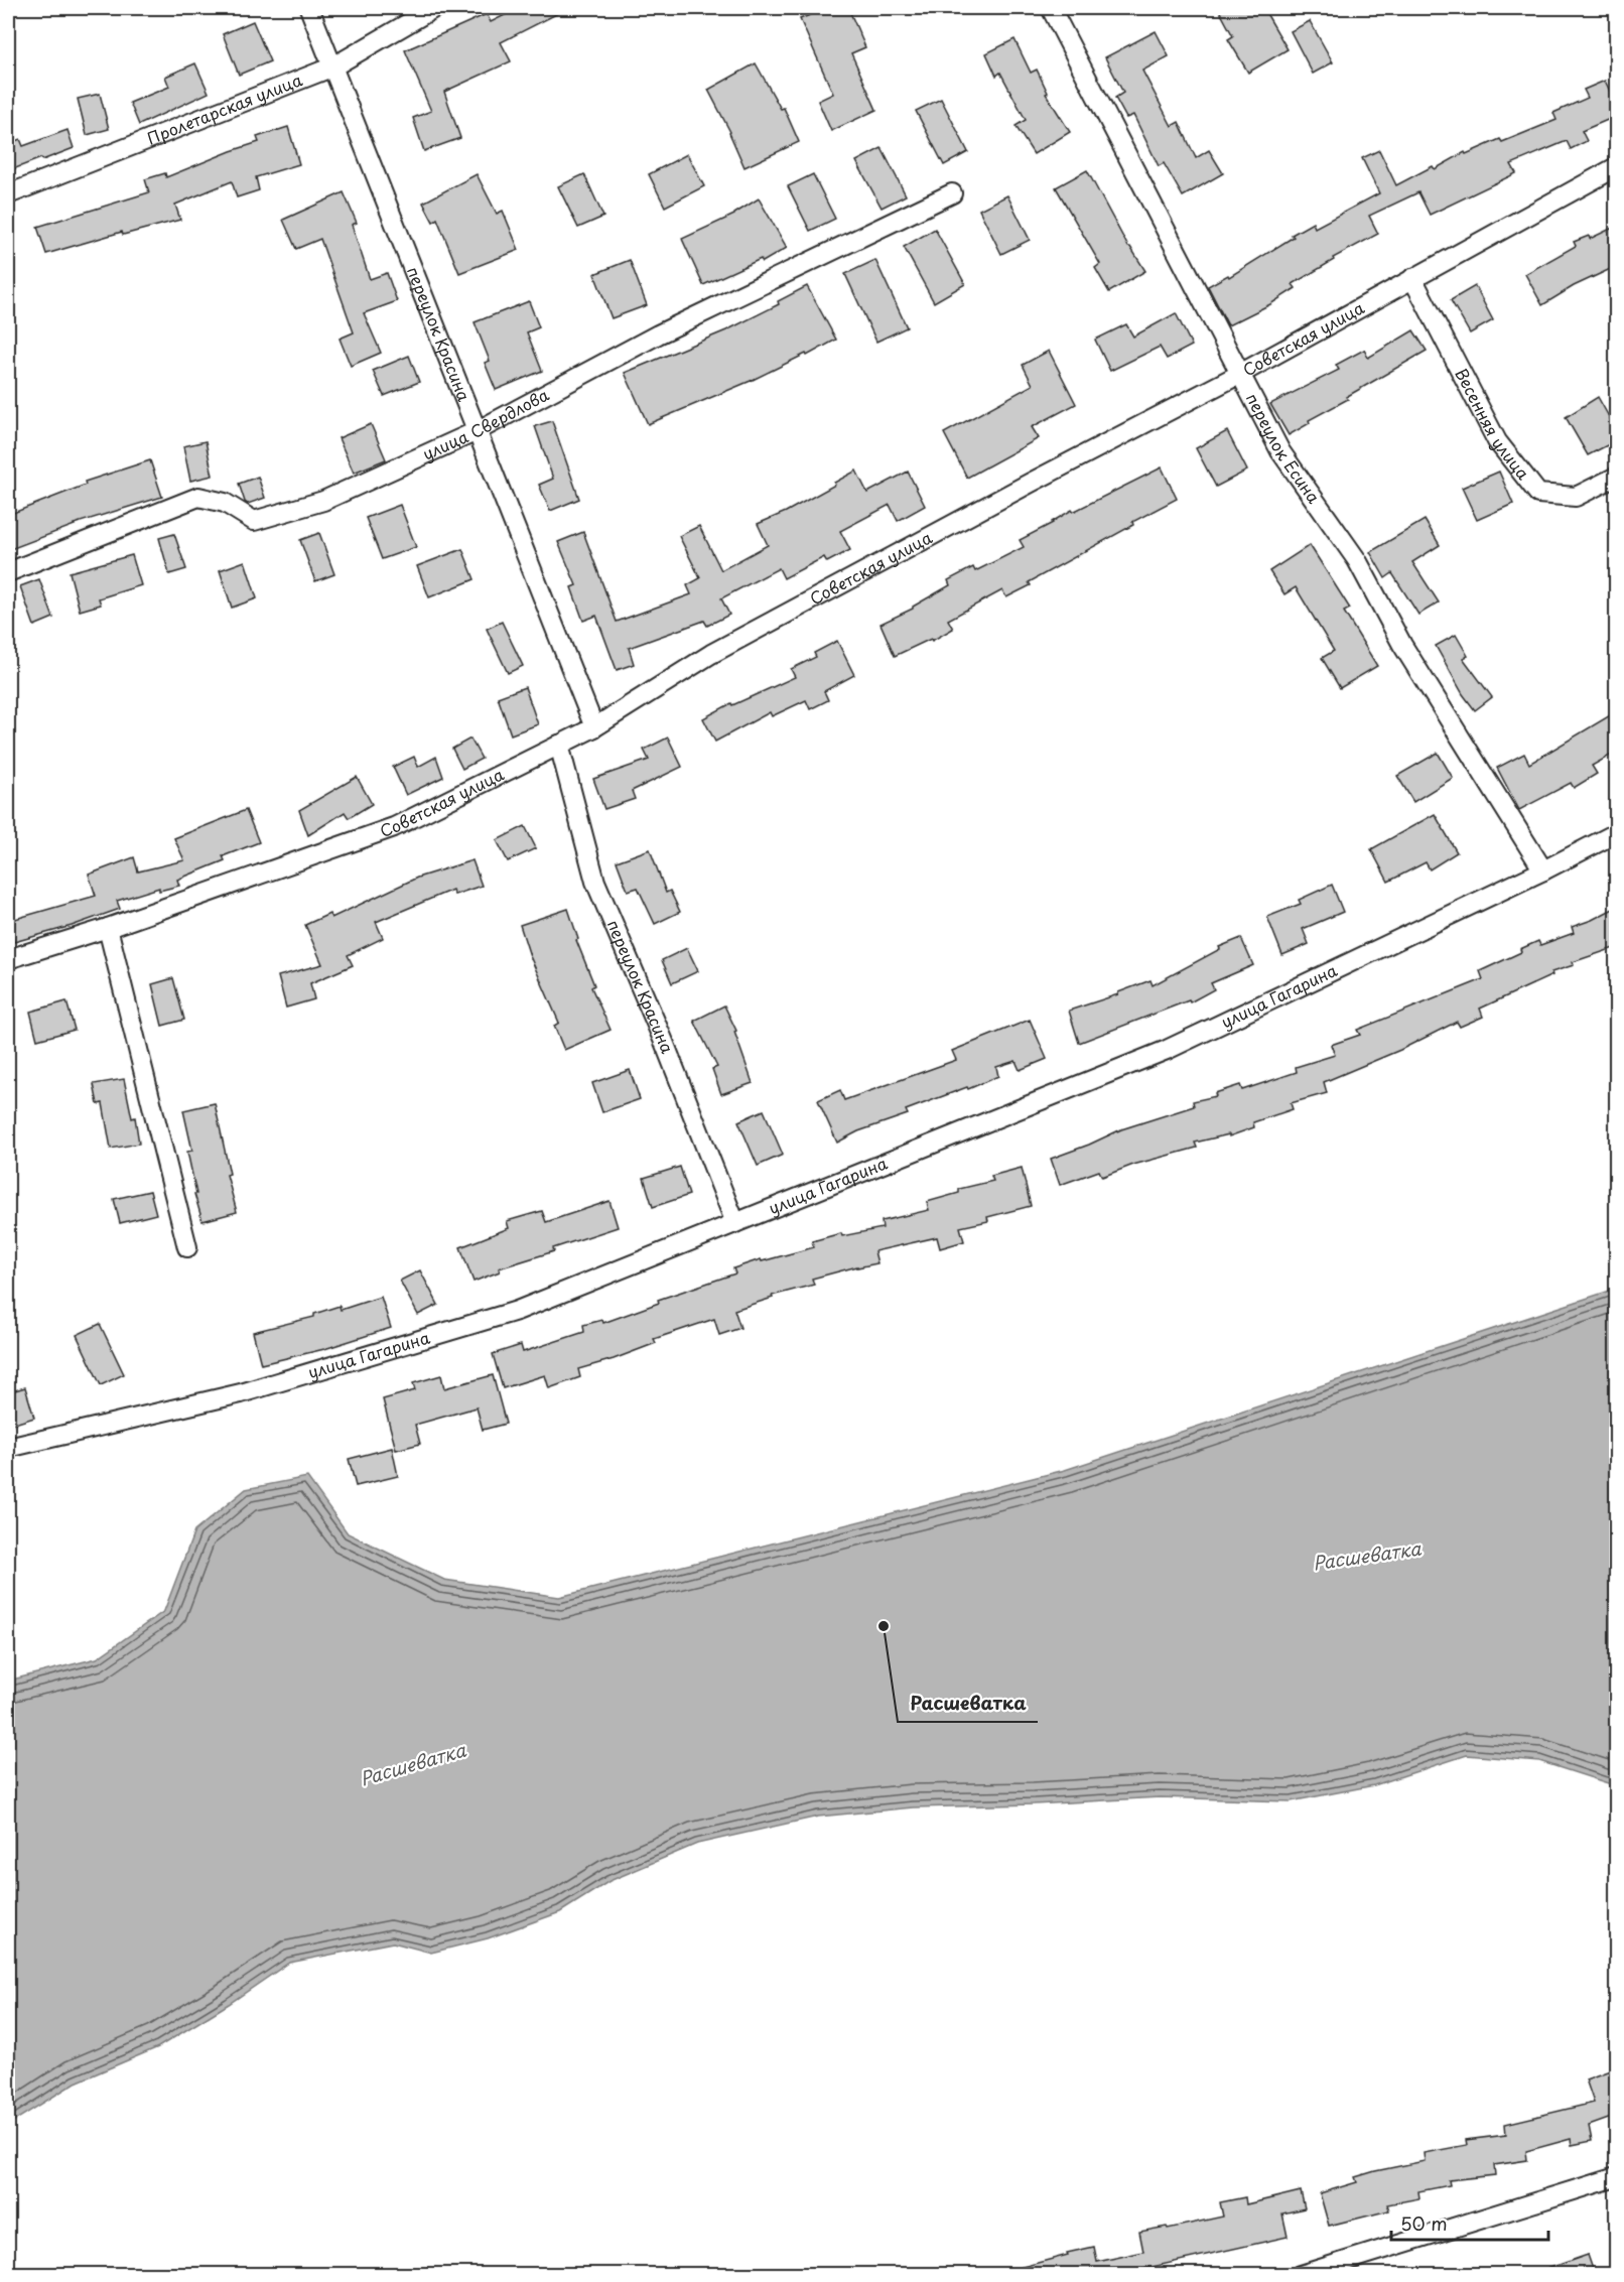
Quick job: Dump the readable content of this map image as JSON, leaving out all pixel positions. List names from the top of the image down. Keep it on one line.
{"streets":{"street":["Пролетарская улица","переулок Красина","Советская улица","Весенняя улица","улица Свердлова","переулок Есина","улица Гагарина"]},"crossings":[["Пролетарская улица","переулок Красина"],["переулок Красина","Советская улица"],["переулок Красина","улица Свердлова"],["переулок Красина","улица Гагарина"],["Советская улица","Весенняя улица"],["Советская улица","переулок Есина"],["переулок Есина","улица Гагарина"]],"water":["Расшеватка"],"places":["Расшеватка"],"scale_bar":"50 m"}
